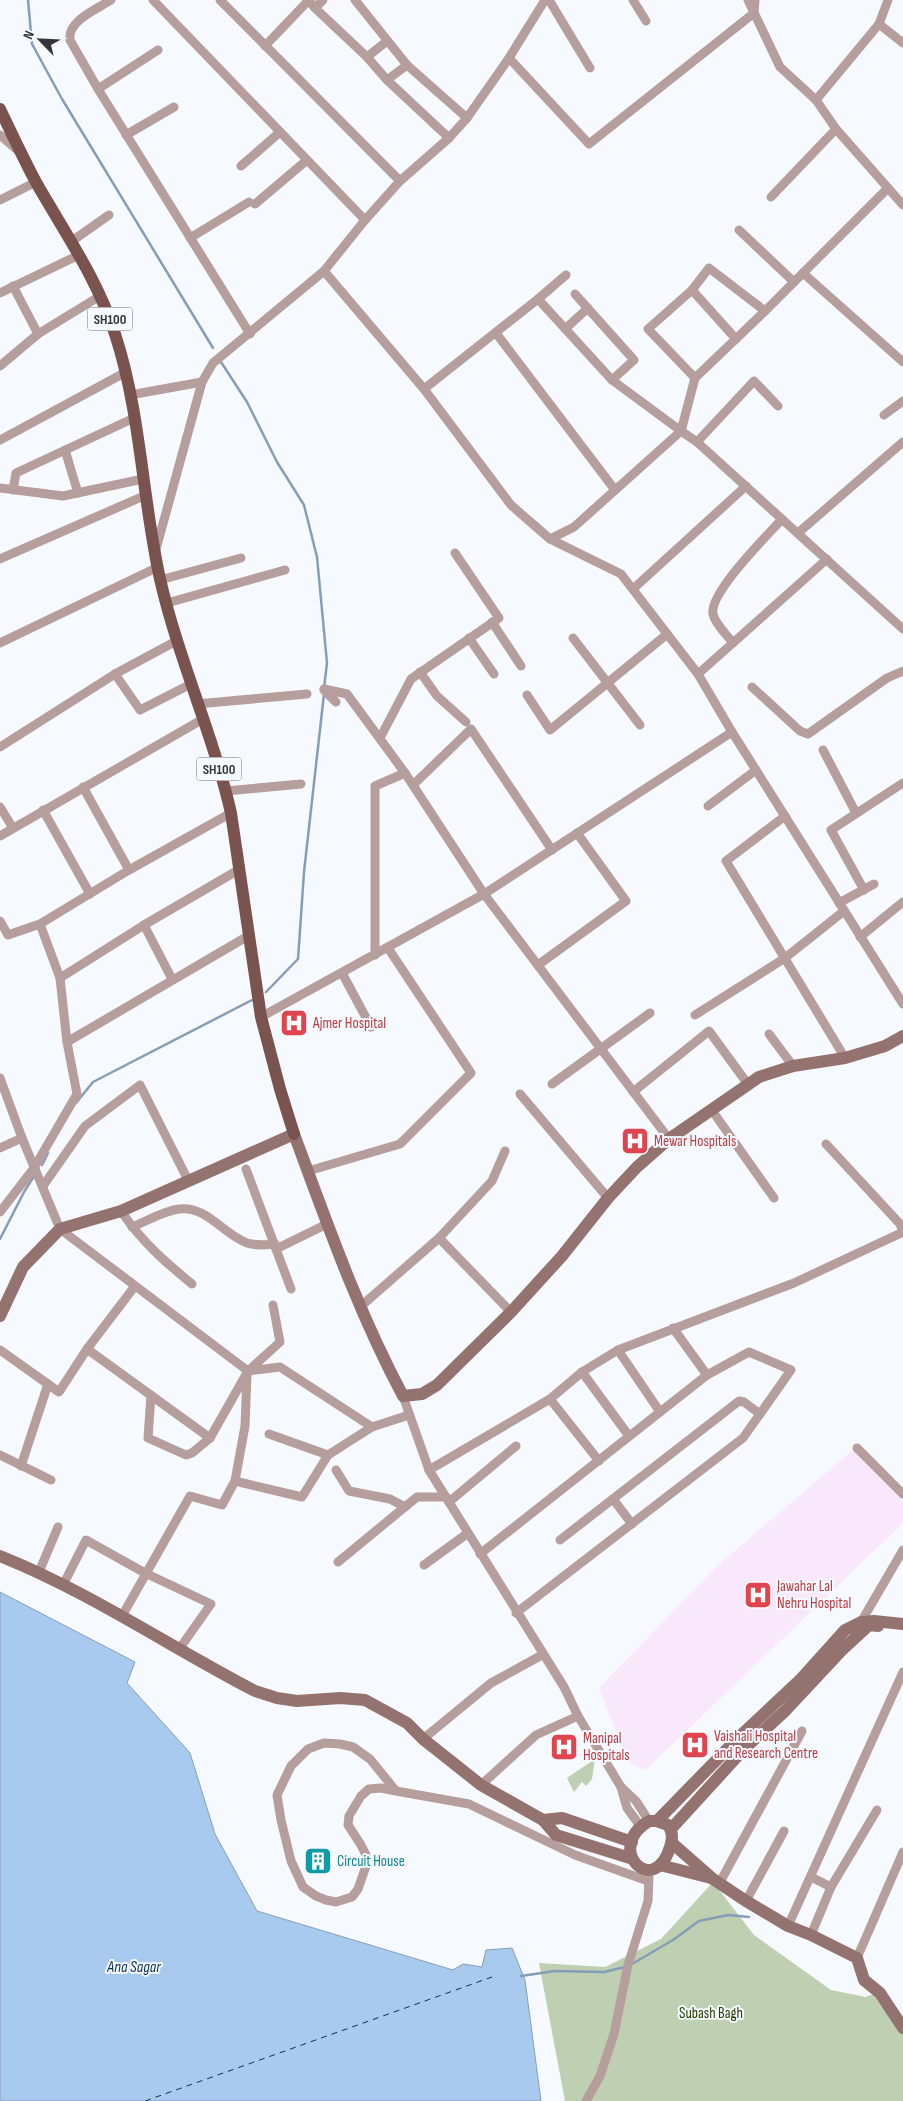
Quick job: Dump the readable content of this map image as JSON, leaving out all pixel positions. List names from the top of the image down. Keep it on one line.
{"streets":{"main road":["SH100"]},"water":["Ana Sagar"],"parks":["Subash Bagh"],"places":{"hospital":["Ajmer Hospital","Mewar Hospitals","Jawahar Lal Nehru Hospital","Vaishali Hospital and Research Centre","Manipal Hospitals"],"building":["Circuit House"]},"north":"top left"}
